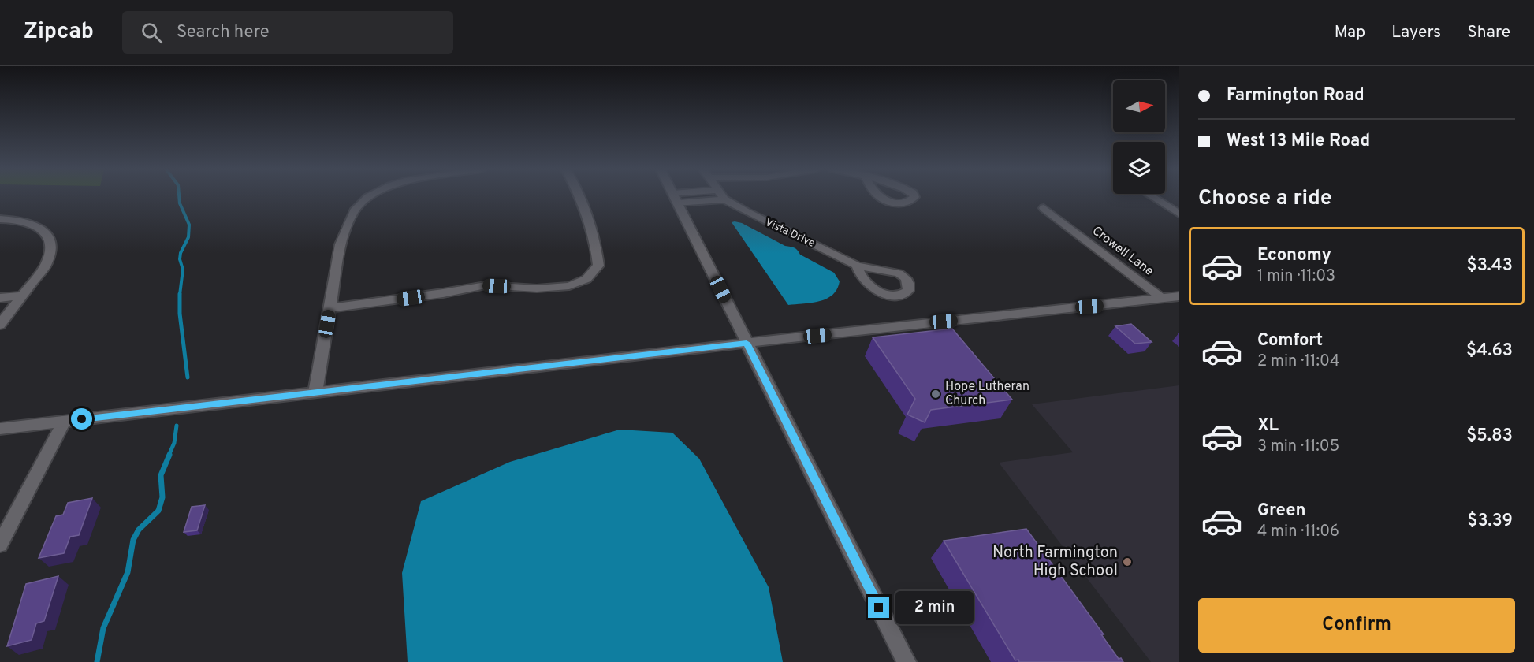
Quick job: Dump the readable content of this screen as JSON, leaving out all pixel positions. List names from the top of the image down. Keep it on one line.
{"streets":{"street":["Vista Drive","Crowell Lane"]},"places":["Hope Lutheran Church","North Farmington High School"],"north":"right","page":{"header":"Zipcab","search":"Search here","nav":["Map","Layers","Share"],"banner":["Farmington Road","West 13 Mile Road"],"heading":"Choose a ride","list":[{"name":"Economy","note":"1 min · 11:03","value":"$3.43"},{"name":"Comfort","note":"2 min · 11:04","value":"$4.63"},{"name":"XL","note":"3 min · 11:05","value":"$5.83"},{"name":"Green","note":"4 min · 11:06","value":"$3.39"}],"buttons":"Confirm","bubble":"2 min"}}
